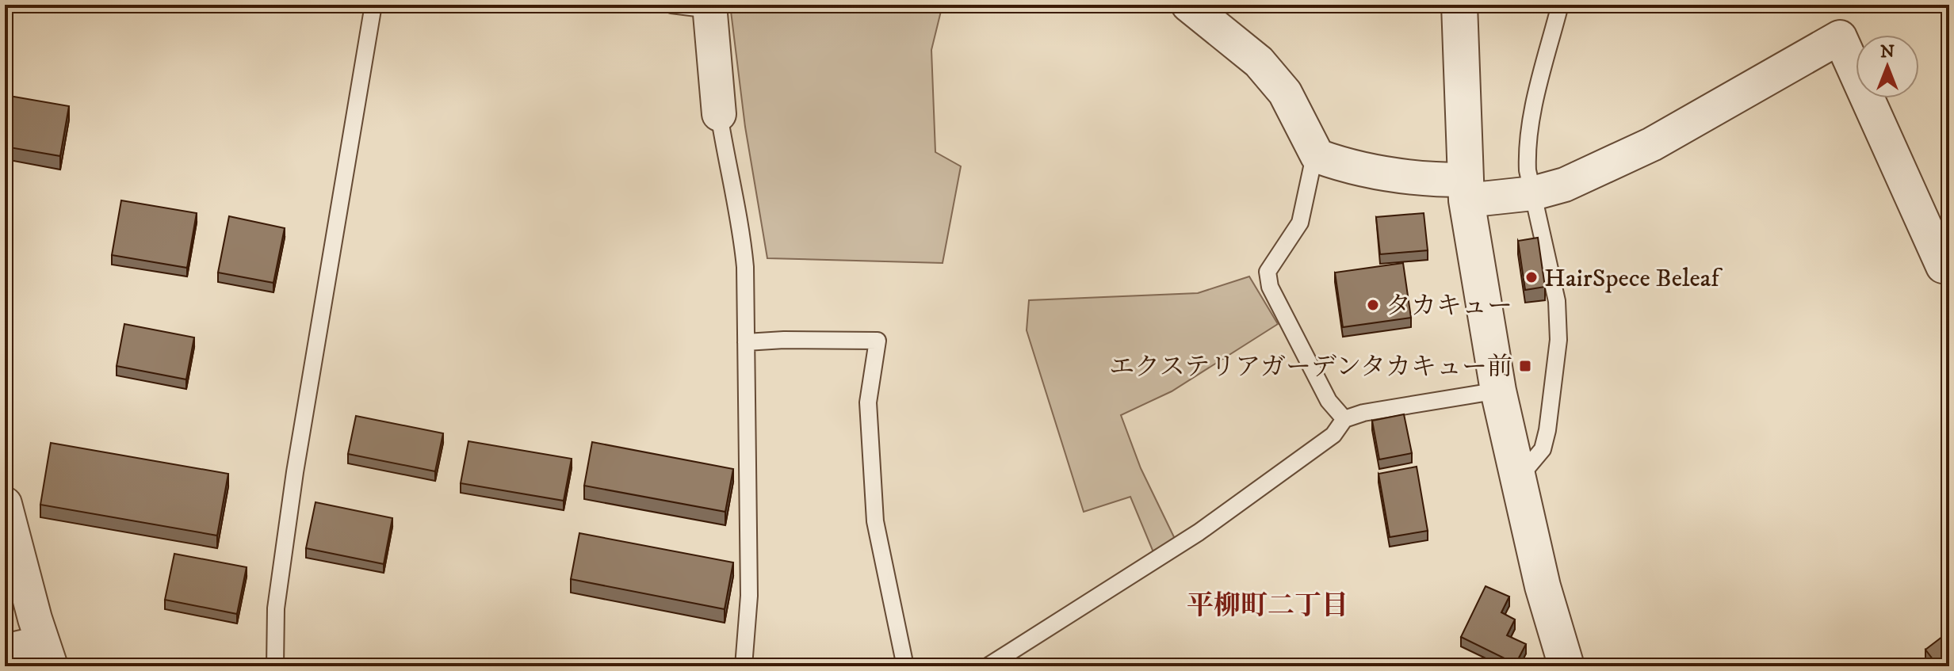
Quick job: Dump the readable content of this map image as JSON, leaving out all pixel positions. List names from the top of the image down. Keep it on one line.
{"districts":["平柳町二丁目"],"places":{"other":["HairSpece Beleaf","タカキュー"],"transit":["エクステリアガーデンタカキュー前"]},"north":"top"}
